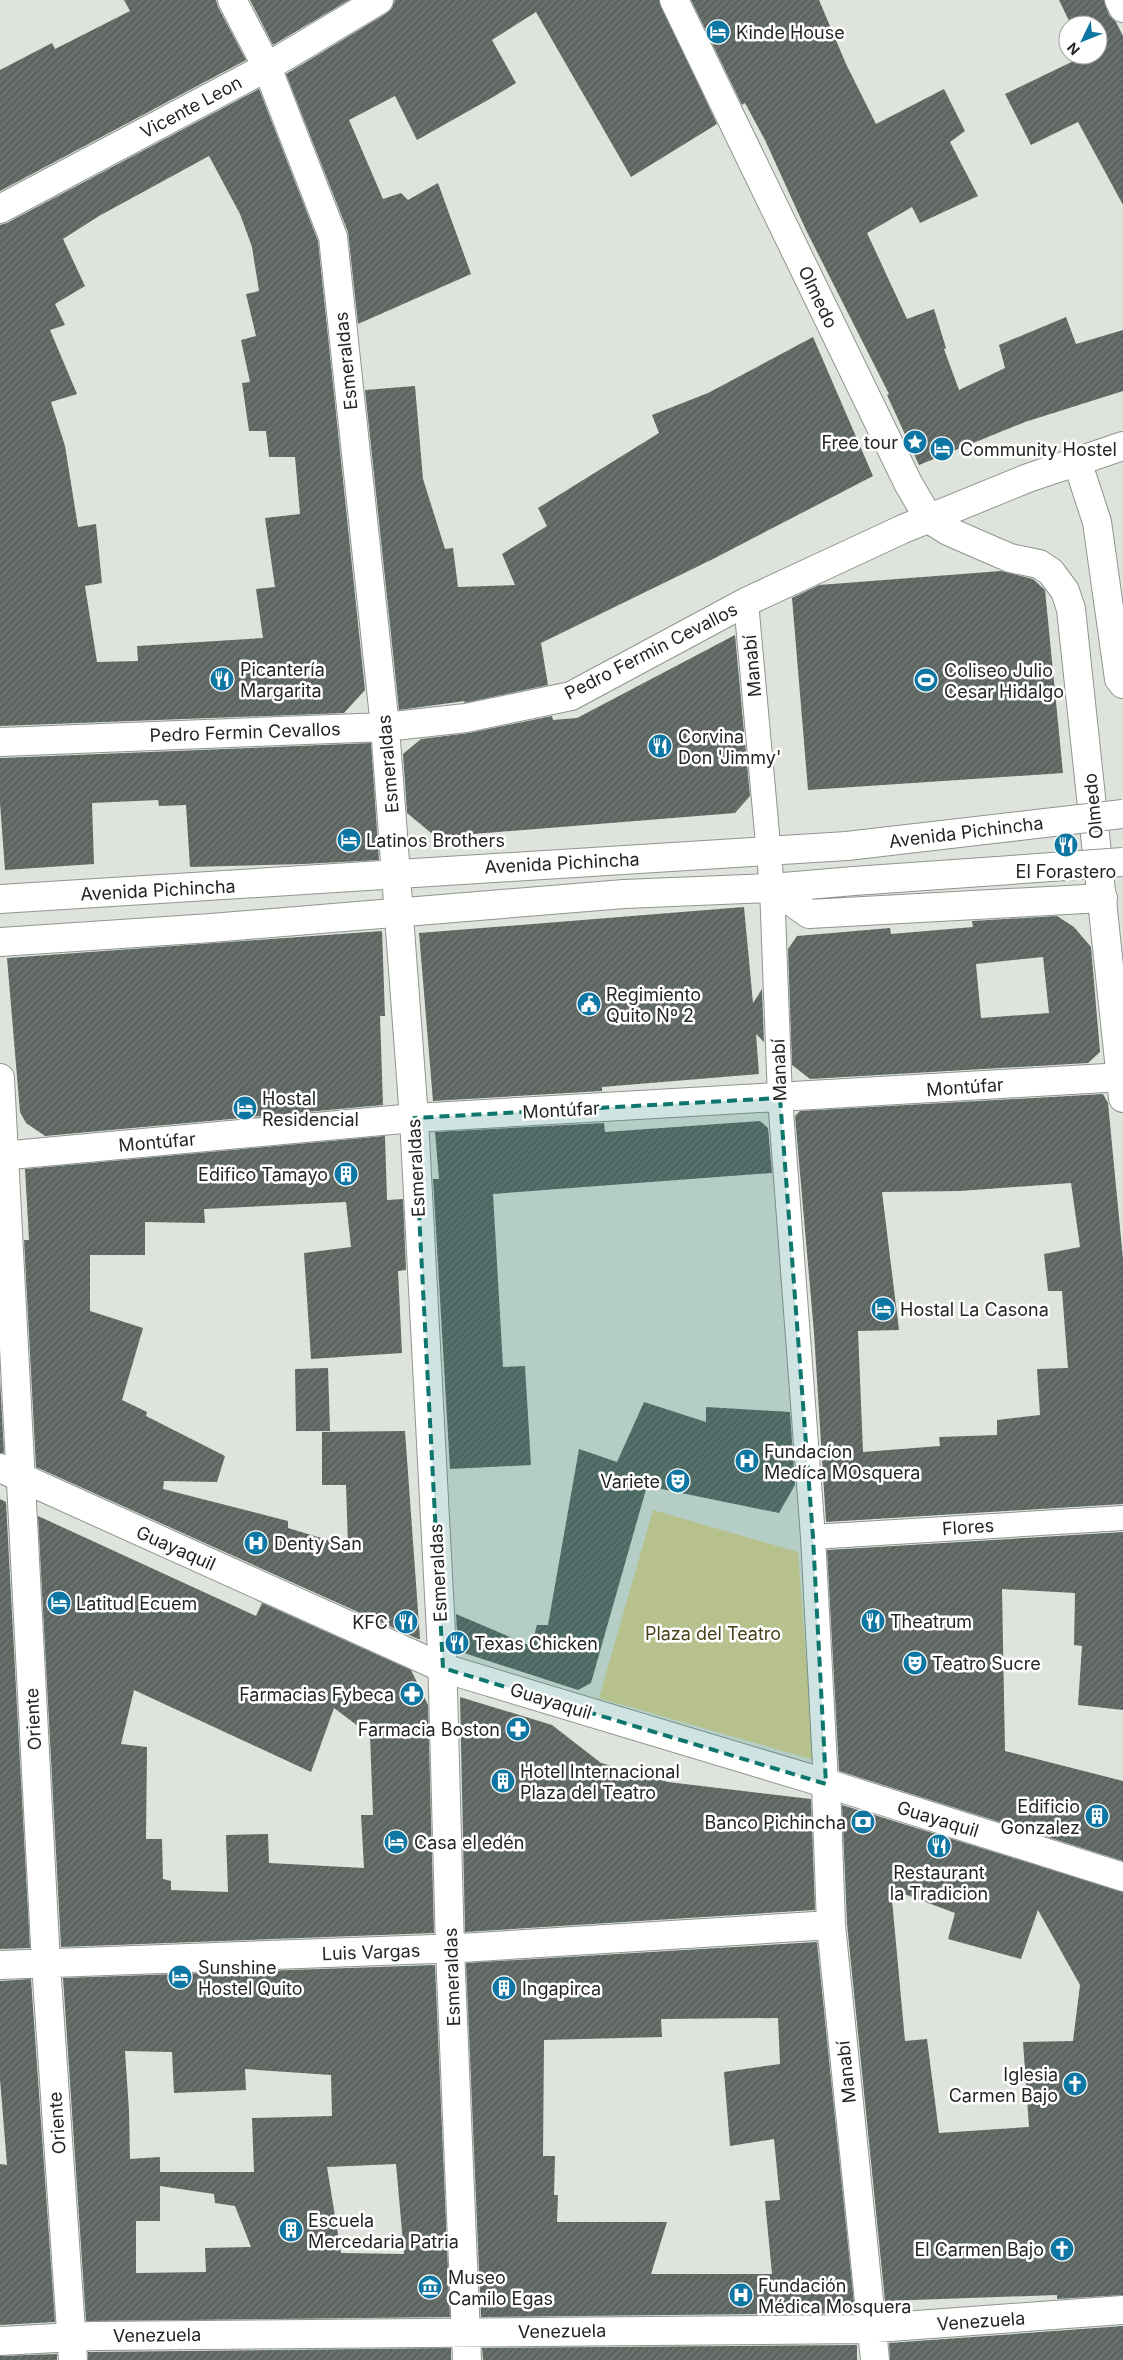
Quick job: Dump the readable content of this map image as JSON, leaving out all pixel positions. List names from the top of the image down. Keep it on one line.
{"streets":{"street":["Vicente Leon","Olmedo","Esmeraldas","Pedro Fermin Cevallos","Manabí","Avenida Pichincha","Montúfar","Flores","Guayaquil","Oriente","Luis Vargas","Venezuela"]},"crossings":[["Vicente Leon","Esmeraldas"],["Olmedo","Pedro Fermin Cevallos"],["Olmedo","Montúfar"],["Esmeraldas","Pedro Fermin Cevallos"],["Esmeraldas","Avenida Pichincha"],["Esmeraldas","Montúfar"],["Esmeraldas","Guayaquil"],["Esmeraldas","Luis Vargas"],["Esmeraldas","Venezuela"],["Pedro Fermin Cevallos","Manabí"],["Manabí","Avenida Pichincha"],["Manabí","Montúfar"],["Manabí","Flores"],["Manabí","Guayaquil"],["Manabí","Luis Vargas"],["Manabí","Venezuela"],["Montúfar","Oriente"],["Guayaquil","Oriente"],["Oriente","Luis Vargas"],["Oriente","Venezuela"]],"parks":["Plaza del Teatro"],"places":{"hotel":["Kinde House","Community Hostel","Latinos Brothers","Hostal Residencial","Hostal La Casona","Latitud Ecuem","Casa el edén","Sunshine Hostel Quito"],"place":["Free tour"],"restaurant":["Picantería Margarita","Corvina Don 'Jimmy'","El Forastero","Theatrum","KFC","Texas Chicken","Restaurant la Tradicion"],"sports":["Coliseo Julio Cesar Hidalgo"],"public building":["Regimiento Quito Nº 2"],"building":["Edifico Tamayo","Hotel Internacional Plaza del Teatro","Edificio Gonzalez","Ingapirca","Escuela Mercedaria Patria"],"hospital":["Fundacíon Medíca MOsquera","Denty San","Fundación Médica Mosquera"],"theatre":["Variete","Teatro Sucre"],"pharmacy":["Farmacias Fybeca","Farmacia Boston"],"bank":["Banco Pichincha"],"church":["Iglesia Carmen Bajo","El Carmen Bajo"],"museum":["Museo Camilo Egas"]},"north":"bottom left"}
